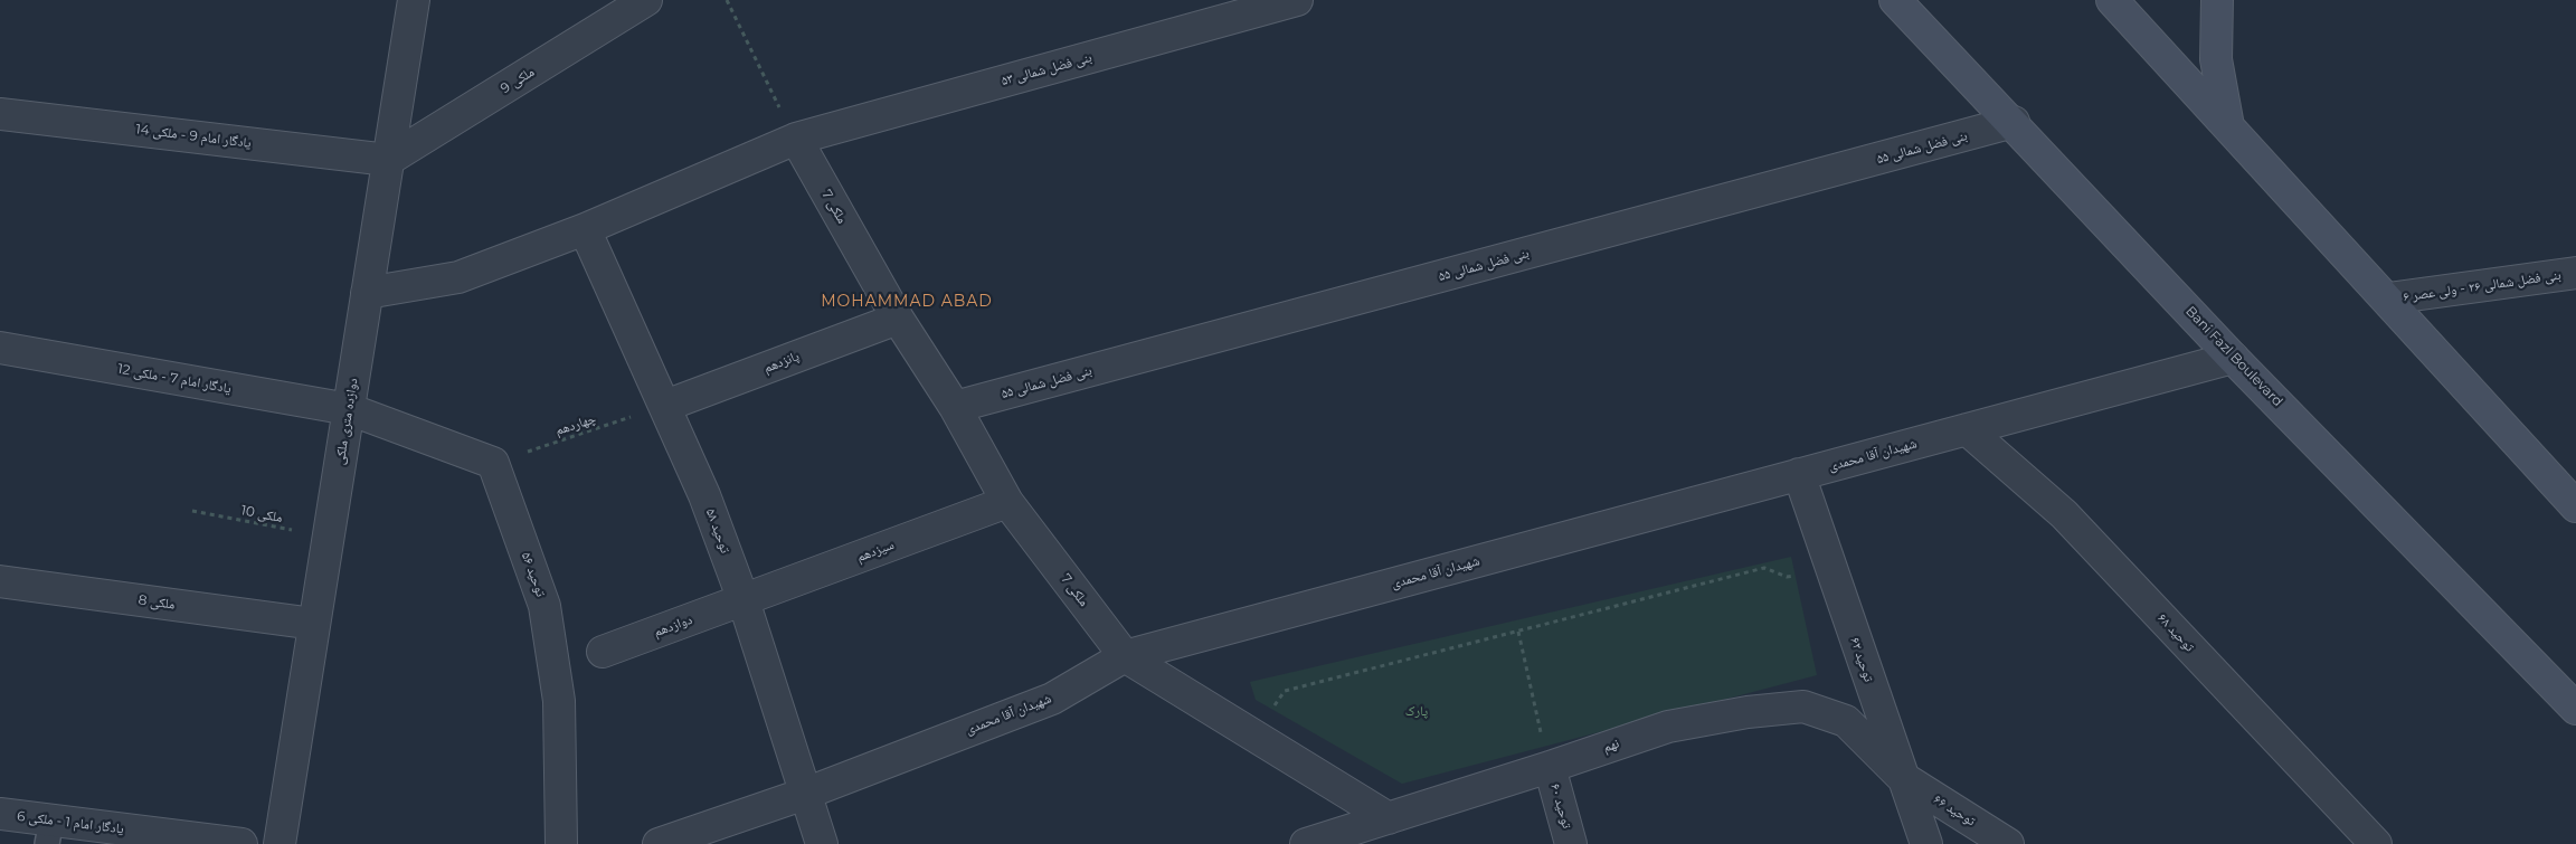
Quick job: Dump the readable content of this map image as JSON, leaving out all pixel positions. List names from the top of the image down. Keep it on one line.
{"streets":{"main road":["Bani Fazl Boulevard"],"street":["بنی فضل شمالی ۵۳","ملکی 9","یادگار امام 9 - ملکی 14","بنی فضل شمالی ۵۵","ملکی 7","بنی فضل شمالی ۲۶ - ولی عصر ۶","پانزدهم","یادگار امام 7 - ملکی 12","دوازده متری ملکی","شهیدان آقا محمدی","توحید ۵۸","سیزدهم","توحید ۵۶","ملکی 8","دوازدهم","توحید ۶۸","توحید ۶۲","نهم","توحید ۶۰","توحید ۶۶","یادگار امام 1 - ملکی 6"],"path":["چهاردهم","ملکی 10"]},"crossings":[["بنی فضل شمالی ۵۳","ملکی 7"],["ملکی 9","یادگار امام 9 - ملکی 14"],["ملکی 9","دوازده متری ملکی"],["یادگار امام 9 - ملکی 14","دوازده متری ملکی"],["بنی فضل شمالی ۵۵","ملکی 7"],["بنی فضل شمالی ۵۵","Bani Fazl Boulevard"],["ملکی 7","پانزدهم"],["ملکی 7","شهیدان آقا محمدی"],["ملکی 7","سیزدهم"],["Bani Fazl Boulevard","شهیدان آقا محمدی"],["پانزدهم","چهاردهم"],["پانزدهم","توحید ۵۸"],["یادگار امام 7 - ملکی 12","دوازده متری ملکی"],["دوازده متری ملکی","ملکی 10"],["دوازده متری ملکی","ملکی 8"],["چهاردهم","توحید ۵۸"],["چهاردهم","توحید ۵۶"],["شهیدان آقا محمدی","توحید ۵۸"],["شهیدان آقا محمدی","توحید ۶۸"],["شهیدان آقا محمدی","توحید ۶۲"],["توحید ۵۸","سیزدهم"],["توحید ۵۸","دوازدهم"],["سیزدهم","دوازدهم"],["توحید ۶۲","نهم"],["توحید ۶۲","توحید ۶۶"],["نهم","توحید ۶۰"],["نهم","توحید ۶۶"]],"districts":["MOHAMMAD ABAD"],"parks":["پارک"]}
